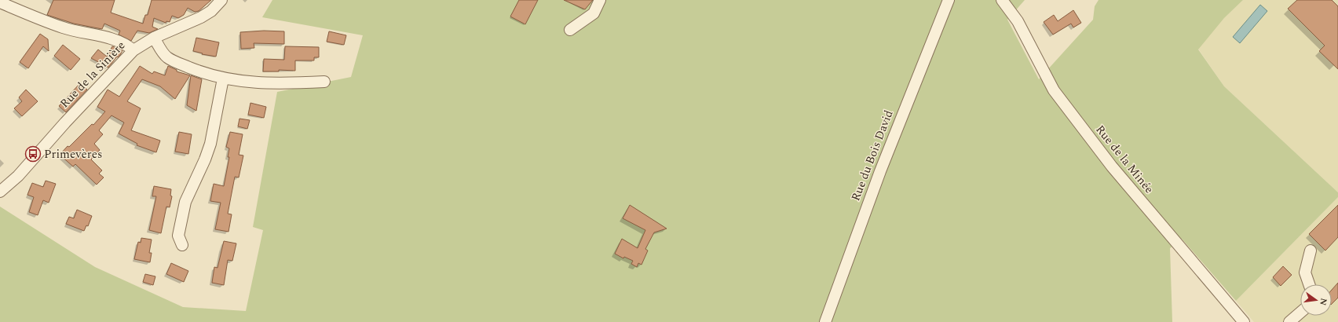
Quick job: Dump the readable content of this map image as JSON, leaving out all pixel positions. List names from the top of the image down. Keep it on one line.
{"streets":{"street":["Rue de la Sinière","Rue du Bois David","Rue de la Minée"]},"places":{"bus stop":["Primevères"]},"north":"right"}
